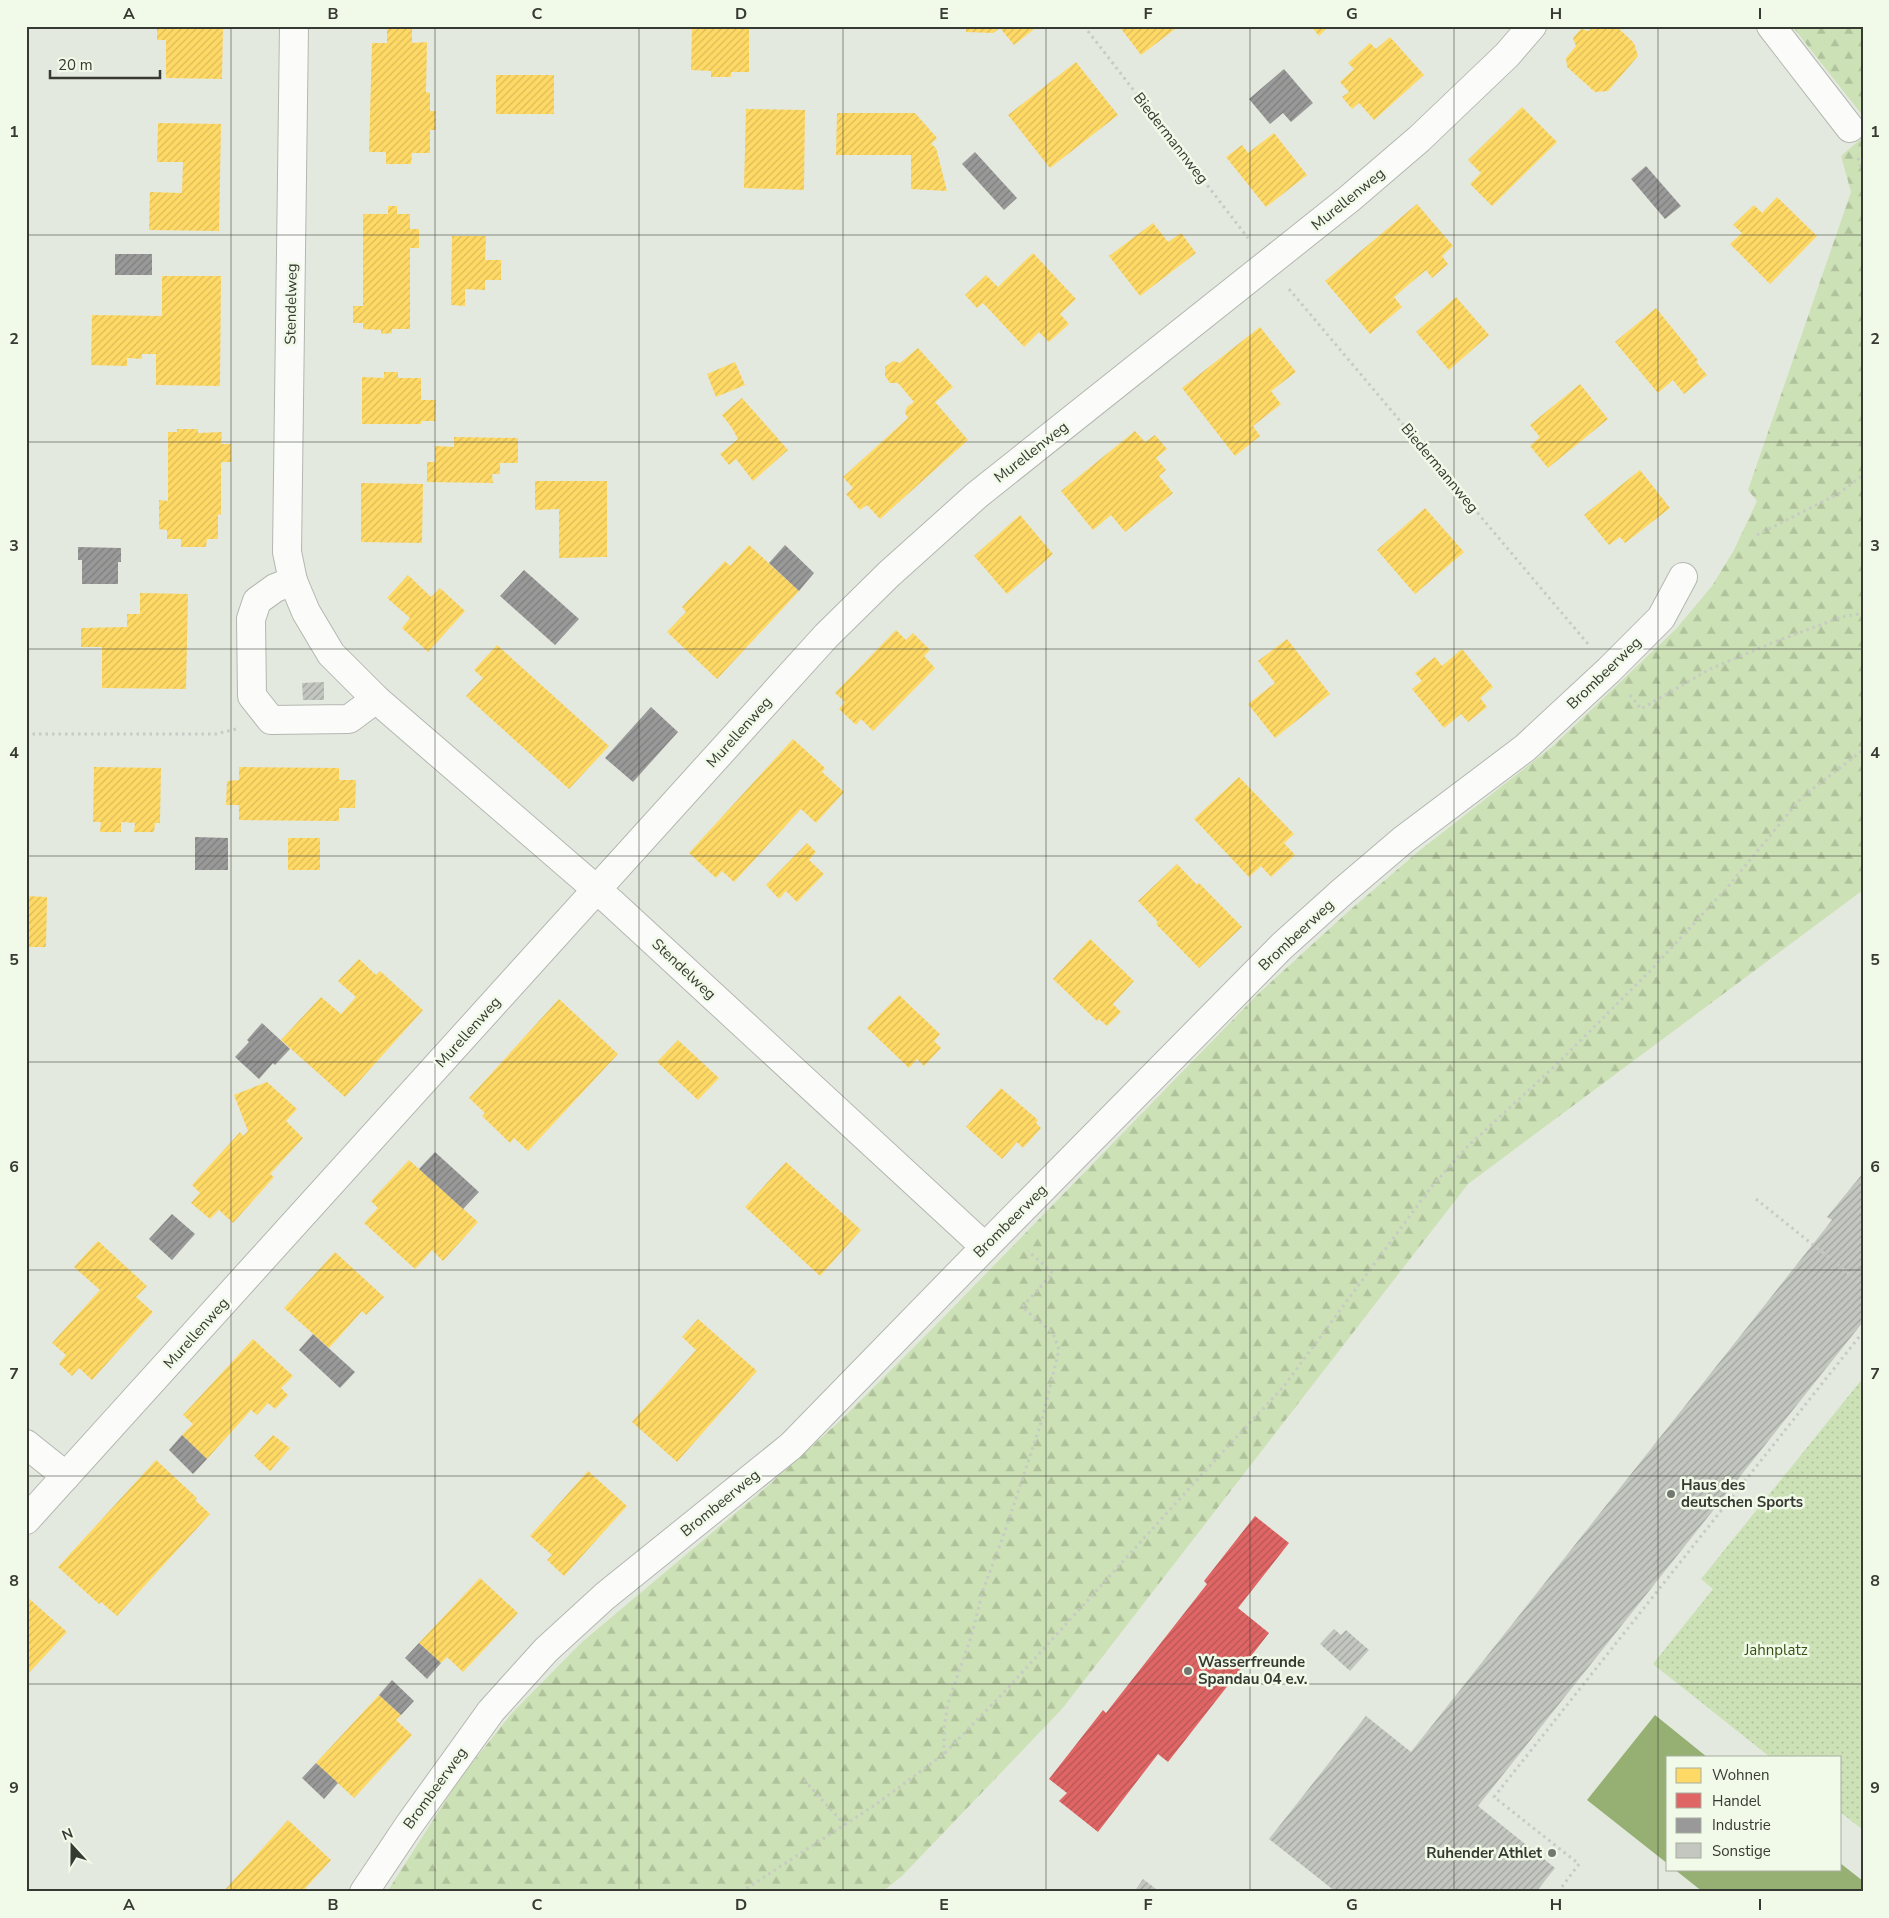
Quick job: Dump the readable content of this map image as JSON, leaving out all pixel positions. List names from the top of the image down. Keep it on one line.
{"streets":{"street":["Murellenweg","Stendelweg","Brombeerweg"],"path":["Biedermannweg"]},"crossings":[["Murellenweg","Stendelweg"],["Stendelweg","Brombeerweg"]],"parks":["Jahnplatz"],"places":["Haus des deutschen Sports","Wasserfreunde Spandau 04 e.v.","Ruhender Athlet"],"legend":["Wohnen","Handel","Industrie","Sonstige"],"scale_bar":"20 m","north":"top","grid":{"columns":["A","B","C","D","E","F","G","H","I"],"rows":["1","2","3","4","5","6","7","8","9"]}}
